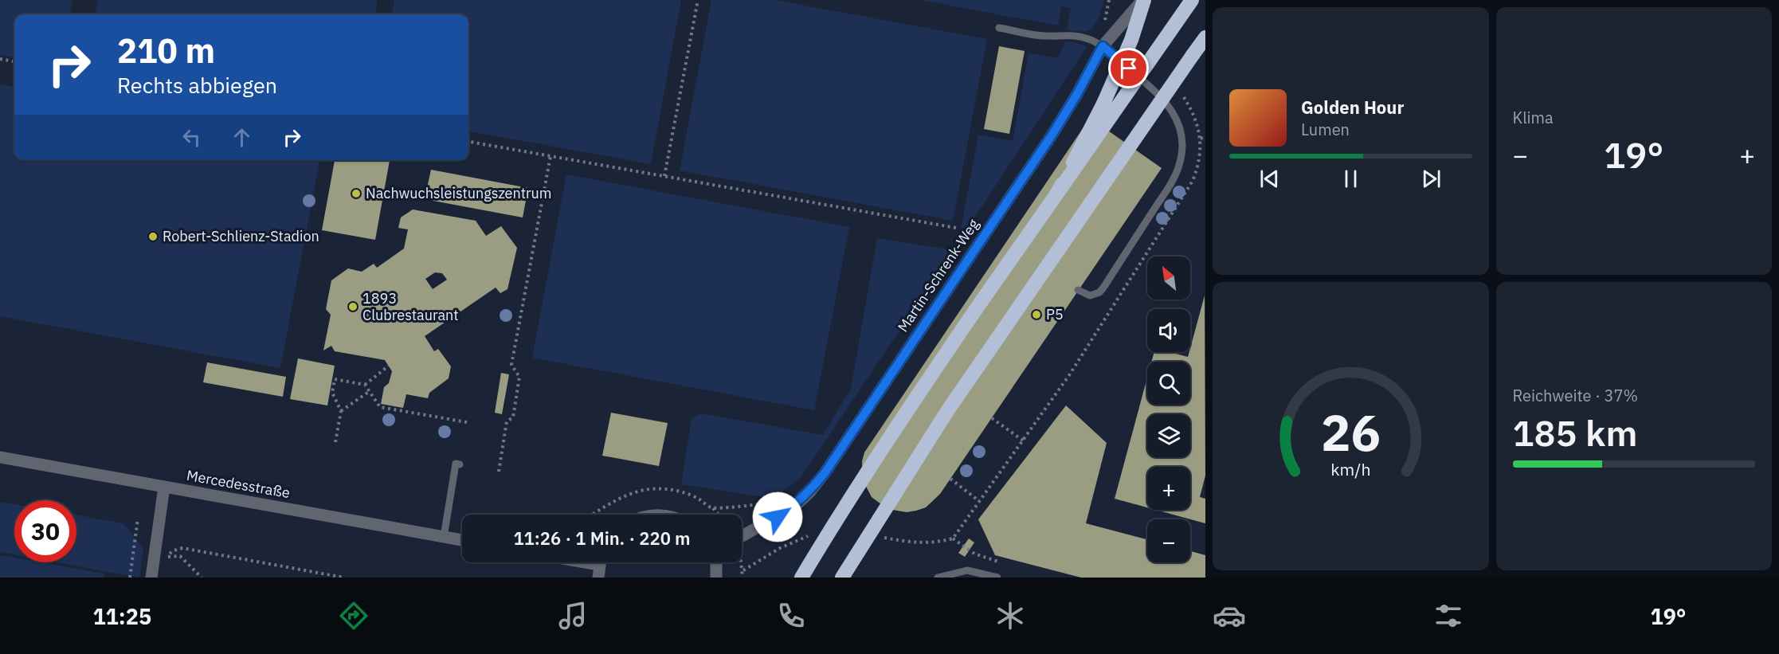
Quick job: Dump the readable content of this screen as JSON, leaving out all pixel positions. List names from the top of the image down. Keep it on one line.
{"streets":{"street":["Martin-Schrenk-Weg","Mercedesstraße"]},"places":["Nachwuchsleistungszentrum","Robert-Schlienz-Stadion","1893 Clubrestaurant","P5"],"north":"top left","page":{"tile":["Klima",["Reichweite · 37%","185 km"]],"turn":["210 m","Rechts abbiegen"],"song":["Golden Hour","Lumen"],"heat":["−","19°","+"],"map_buttons":["+","−"],"limit":"30","trip":"11:26 · 1 Min. · 220 m","tabs":["11:25","19°"],"gauge":["26","km/h"]}}
